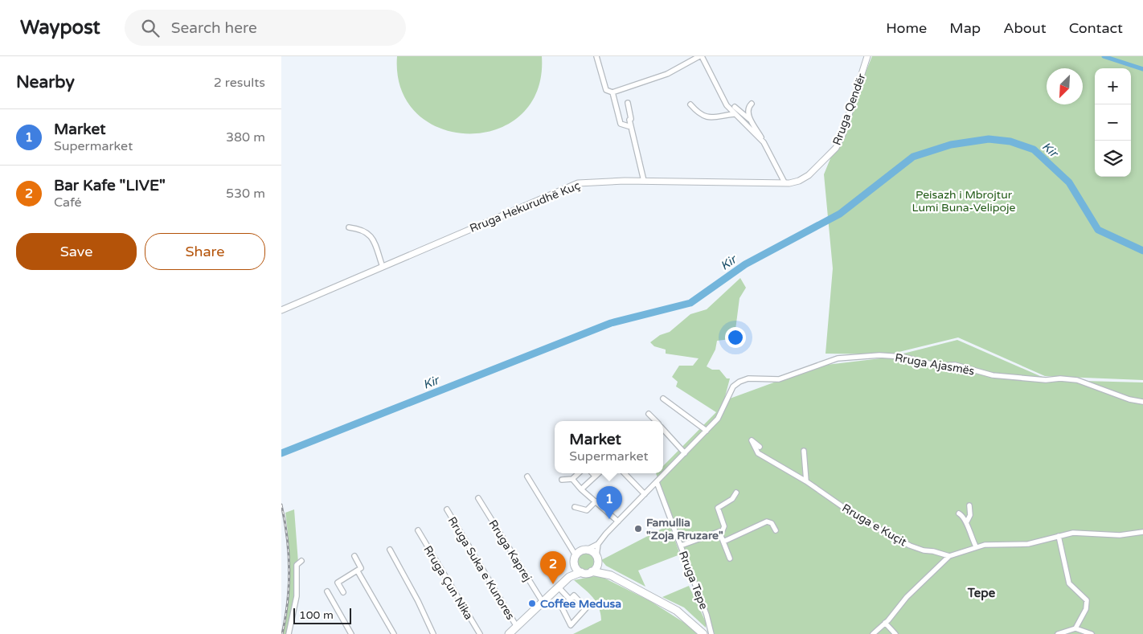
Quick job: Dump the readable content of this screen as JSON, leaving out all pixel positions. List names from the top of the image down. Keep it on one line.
{"streets":{"main road":["Rruga Tepe"],"street":["Rruga Qendër","Rruga Hekurudhë Kuç","Rruga Ajasmës","Rruga e Kuçit","Rruga Kaprej","Rruga Suka e Kunores","Rruga Çun Nika"]},"crossings":[["Rruga Qendër","Rruga Hekurudhë Kuç"]],"districts":["Tepe"],"water":["Kir"],"parks":["Peisazh i Mbrojtur Lumi Buna-Velipoje"],"places":["Famullia \"Zoja Rruzare\"","Coffee Medusa"],"scale_bar":"100 m","north":"bottom left","page":{"header":"Waypost","search":"Search here","nav":["Home","Map","About","Contact"],"heading":["Nearby","2 results"],"map_buttons":["+","−"],"list":[{"mark":"1","name":"Market","note":"Supermarket","value":"380 m"},{"mark":"2","name":"Bar Kafe \"LIVE\"","note":"Café","value":"530 m"}],"buttons":["Save","Share"],"popup":["Market","Supermarket"],"pins":["1","2"],"scale":"100 m"}}
